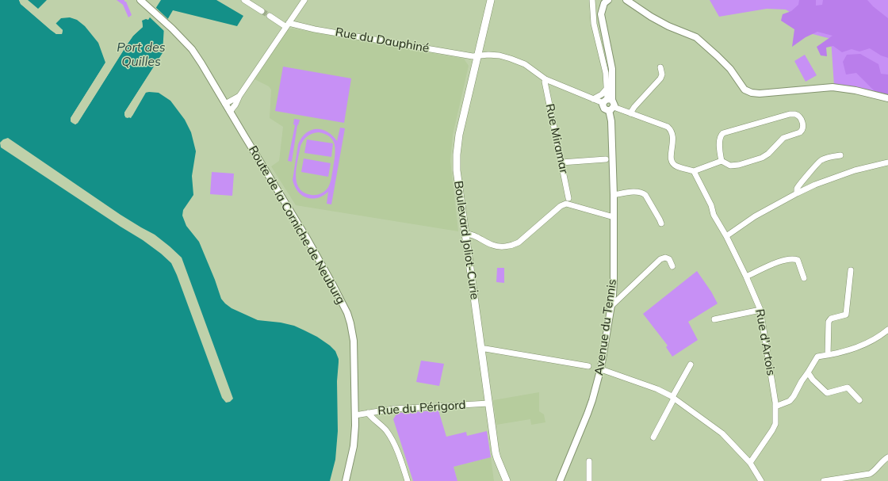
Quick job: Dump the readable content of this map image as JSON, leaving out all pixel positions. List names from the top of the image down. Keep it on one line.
{"streets":{"main road":["Boulevard Joliot-Curie"],"street":["Rue du Dauphiné","Rue Miramar","Route de la Corniche de Neuburg","Avenue du Tennis","Rue d'Artois","Rue du Périgord"]},"crossings":[["Rue du Dauphiné","Rue Miramar"],["Rue du Dauphiné","Boulevard Joliot-Curie"],["Rue du Dauphiné","Avenue du Tennis"],["Route de la Corniche de Neuburg","Rue du Périgord"],["Boulevard Joliot-Curie","Rue du Périgord"]],"water":["Port des Quilles"]}
